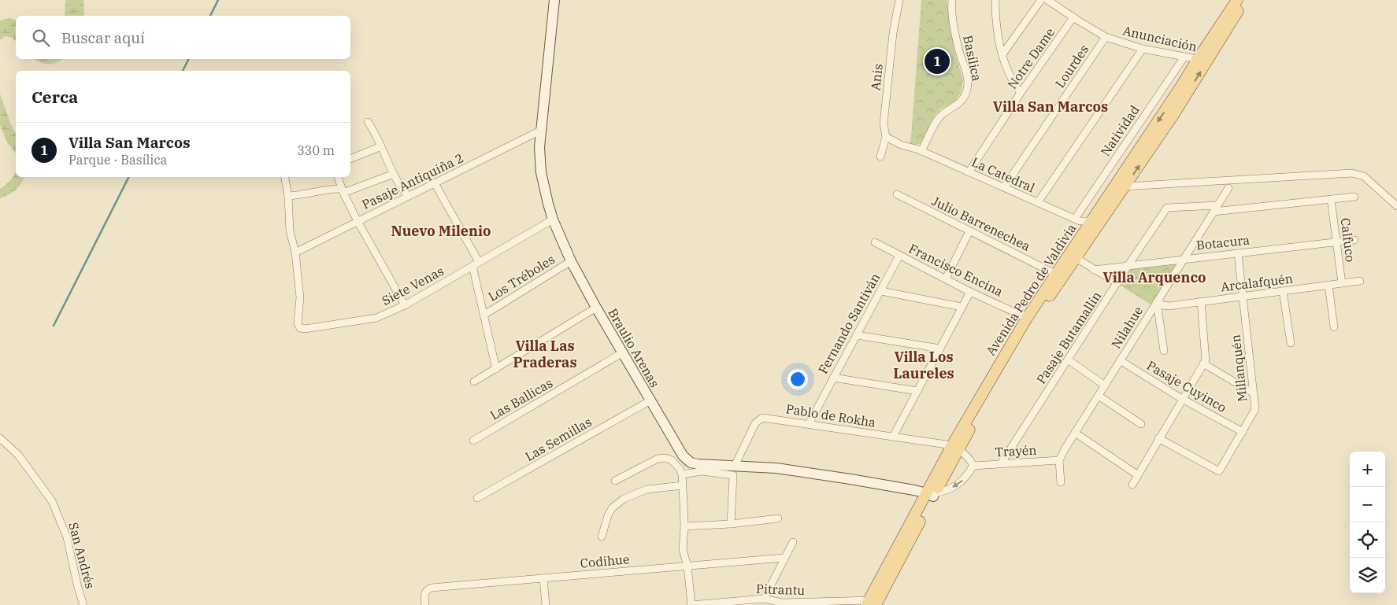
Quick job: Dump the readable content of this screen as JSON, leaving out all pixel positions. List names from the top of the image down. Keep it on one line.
{"streets":{"main road":["Avenida Pedro de Valdivia"],"street":["Anunciación","Basílica","Notre Dame","Lourdes","Anis","Natividad","La Catedral","Pasaje Antiquiña 2","Julio Barrenechea","Calfuco","Botacura","Francisco Encina","Los Tréboles","Arcalafquén","Siete Venas","Fernando Santiván","Nilahue","Pasaje Butamallín","Braulio Arenas","Millanquén","Pasaje Cuyinco","Las Ballicas","Pablo de Rokha","Las Semillas","Trayén","San Andrés","Codihue","Pitrantu"]},"crossings":[["Anunciación","Notre Dame"],["Anunciación","Lourdes"],["Anunciación","Natividad"],["Anunciación","Avenida Pedro de Valdivia"],["Basílica","La Catedral"],["Notre Dame","La Catedral"],["Lourdes","La Catedral"],["Anis","La Catedral"],["Natividad","La Catedral"],["Natividad","Avenida Pedro de Valdivia"],["La Catedral","Avenida Pedro de Valdivia"],["Pasaje Antiquiña 2","Siete Venas"],["Pasaje Antiquiña 2","Braulio Arenas"],["Julio Barrenechea","Avenida Pedro de Valdivia"],["Calfuco","Botacura"],["Calfuco","Arcalafquén"],["Calfuco","Pasaje Butamallín"],["Botacura","Nilahue"],["Botacura","Pasaje Butamallín"],["Botacura","Millanquén"],["Francisco Encina","Avenida Pedro de Valdivia"],["Francisco Encina","Fernando Santiván"],["Los Tréboles","Braulio Arenas"],["Arcalafquén","Nilahue"],["Arcalafquén","Millanquén"],["Siete Venas","Braulio Arenas"],["Avenida Pedro de Valdivia","Braulio Arenas"],["Avenida Pedro de Valdivia","Pablo de Rokha"],["Avenida Pedro de Valdivia","Pitrantu"],["Fernando Santiván","Pablo de Rokha"],["Nilahue","Pasaje Butamallín"],["Nilahue","Pasaje Cuyinco"],["Nilahue","Trayén"],["Pasaje Butamallín","Trayén"],["Braulio Arenas","Las Ballicas"],["Braulio Arenas","Pablo de Rokha"],["Braulio Arenas","Las Semillas"],["Millanquén","Pasaje Cuyinco"]],"districts":["Villa San Marcos","Nuevo Milenio","Villa Arquenco","Villa Las Praderas","Villa Los Laureles"],"page":{"search":"Buscar aquí","pins":"1","heading":"Cerca","list":[{"mark":"1","name":"Villa San Marcos","note":"Parque · Basílica","value":"330 m"}],"map_buttons":["+","−"]}}
